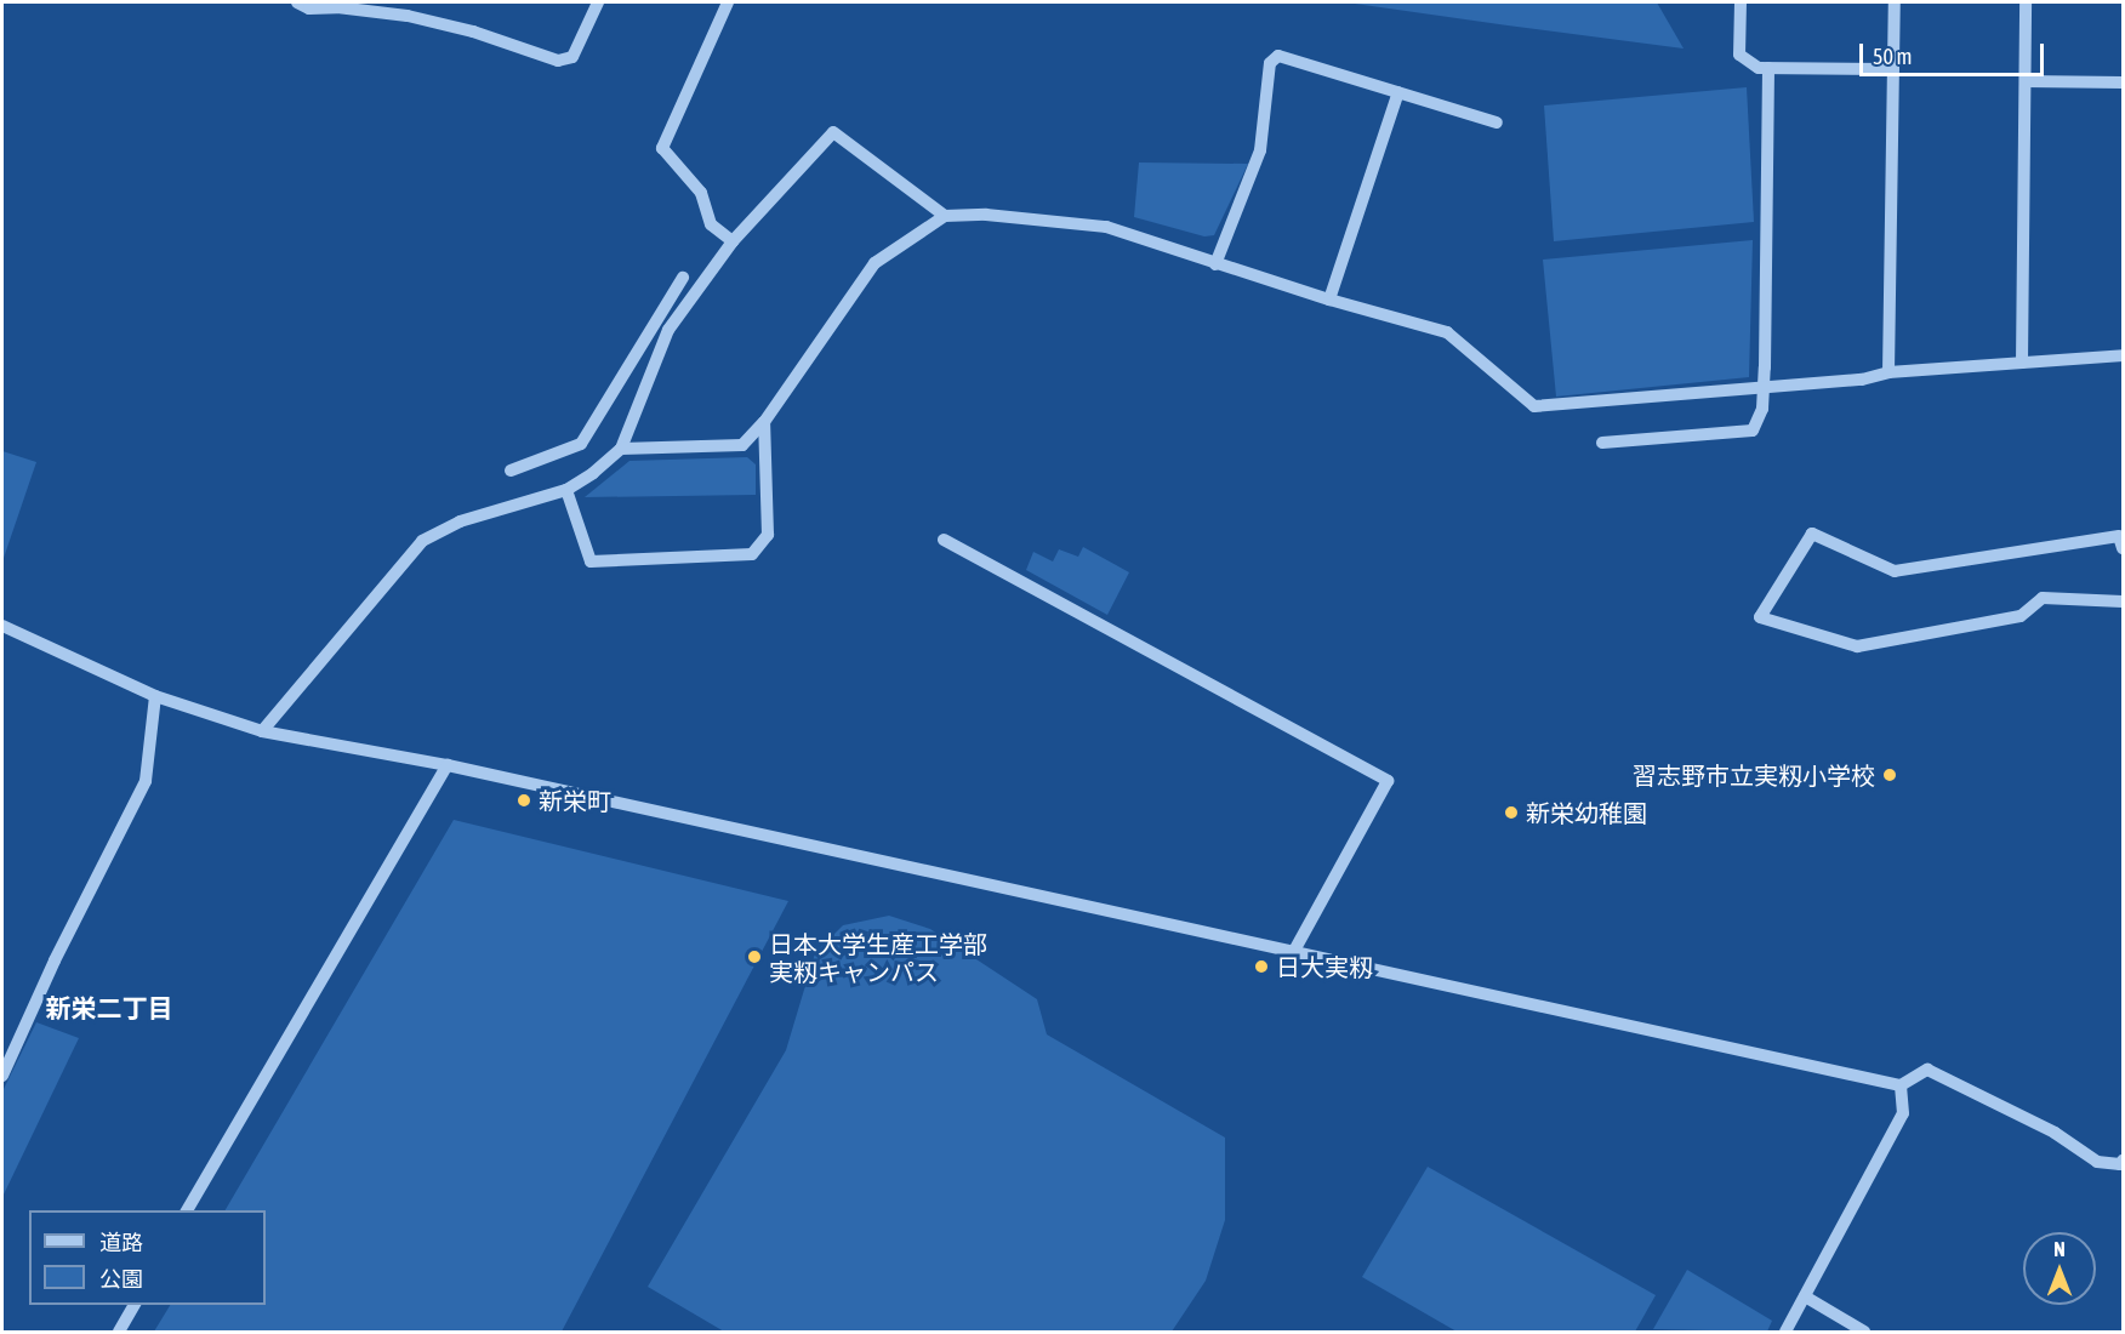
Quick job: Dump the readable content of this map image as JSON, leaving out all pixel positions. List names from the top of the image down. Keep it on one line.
{"districts":["新栄二丁目"],"places":["習志野市立実籾小学校","新栄町","新栄幼稚園","日本大学生産工学部 実籾キャンパス","日大実籾"],"legend":["道路","公園"],"scale_bar":"50 m","north":"top"}
